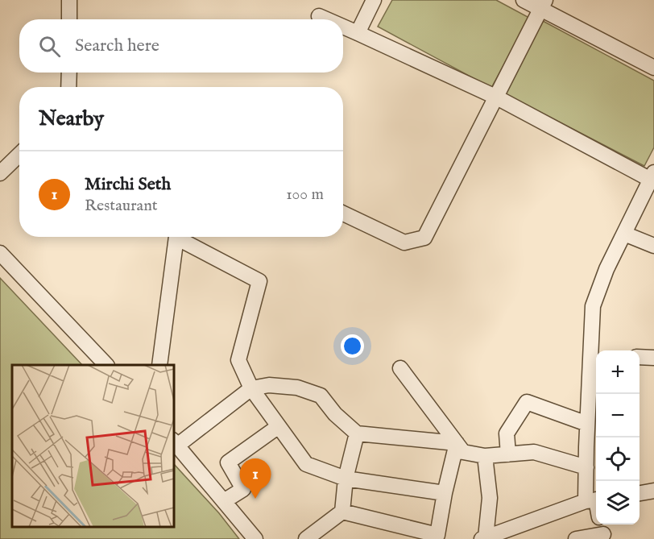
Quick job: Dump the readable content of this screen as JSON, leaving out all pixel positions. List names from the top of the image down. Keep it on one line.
{"page":{"search":"Search here","heading":"Nearby","list":[{"mark":"1","name":"Mirchi Seth","note":"Restaurant","value":"100 m"}],"map_buttons":["+","−"],"pins":"1"}}
